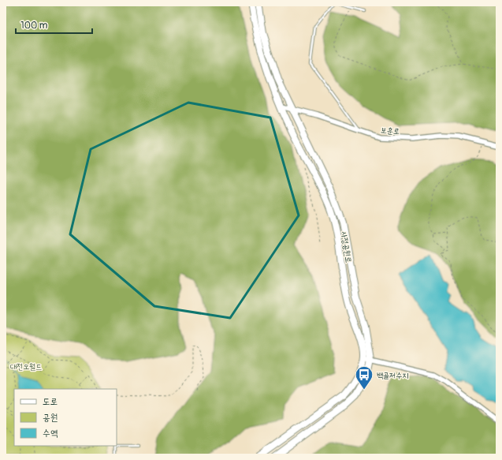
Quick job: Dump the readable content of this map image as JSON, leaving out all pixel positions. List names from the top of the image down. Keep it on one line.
{"streets":{"main road":["사정공원로"],"street":["보훈로"]},"crossings":[["보훈로","사정공원로"]],"parks":["대전오월드"],"places":{"bus stop":["백골저수지"]},"legend":["도로","공원","수역"],"scale_bar":"100 m"}
